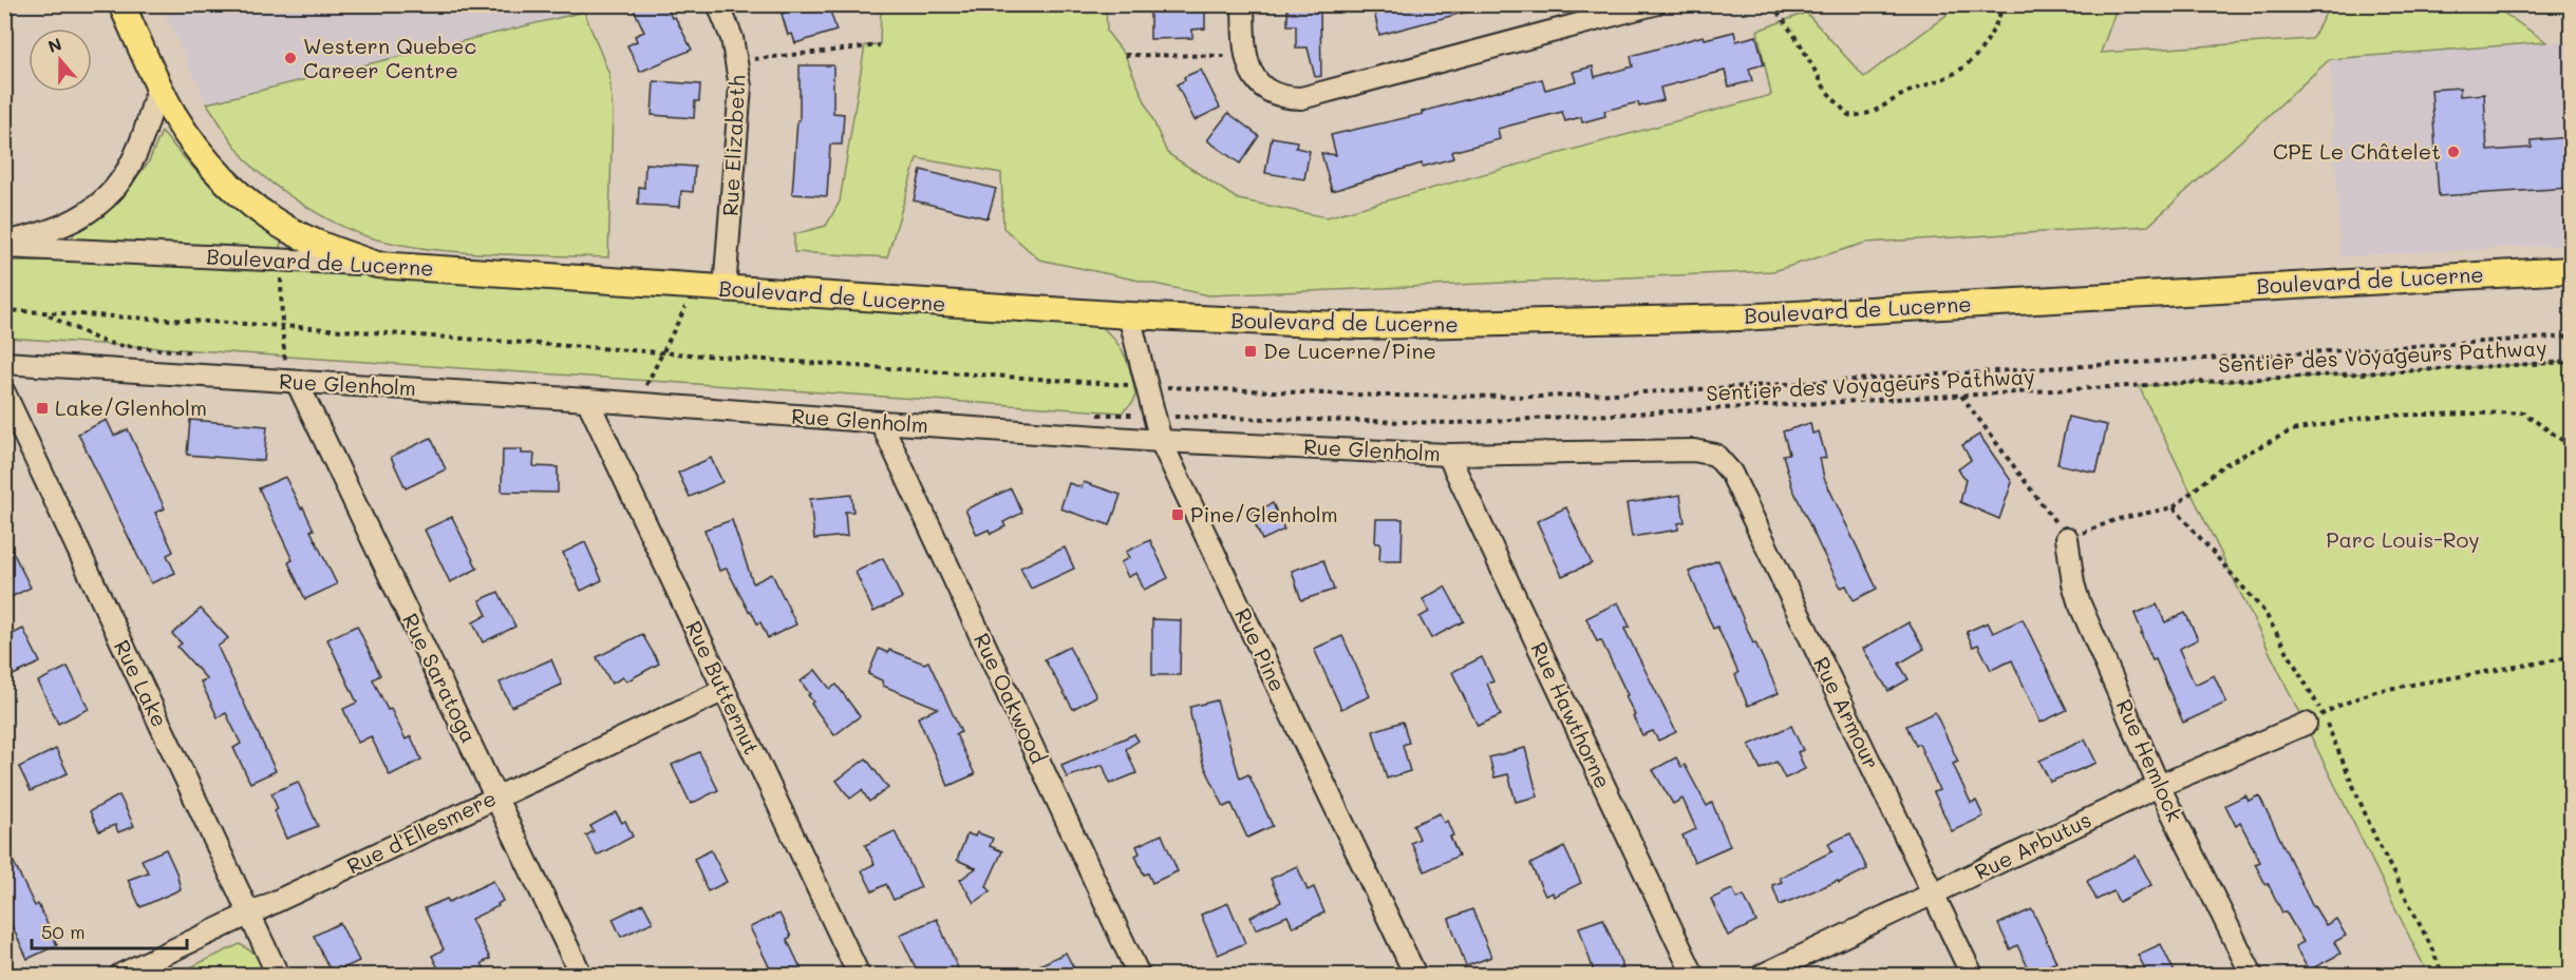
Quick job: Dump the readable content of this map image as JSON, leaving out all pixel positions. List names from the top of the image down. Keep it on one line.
{"streets":{"main road":["Boulevard de Lucerne"],"street":["Rue Elizabeth","Rue Glenholm","Rue Pine","Rue Saratoga","Rue Lake","Rue Butternut","Rue Oakwood","Rue Armour","Rue Hawthorne","Rue Hemlock","Rue d'Ellesmere","Rue Arbutus"],"path":["Sentier des Voyageurs Pathway"]},"crossings":[["Rue Elizabeth","Boulevard de Lucerne"],["Boulevard de Lucerne","Rue Pine"],["Rue Glenholm","Rue Pine"],["Rue Glenholm","Rue Saratoga"],["Rue Glenholm","Rue Butternut"],["Rue Glenholm","Rue Oakwood"],["Rue Glenholm","Rue Armour"],["Rue Glenholm","Rue Hawthorne"],["Rue Saratoga","Rue d'Ellesmere"],["Rue Lake","Rue d'Ellesmere"],["Rue Butternut","Rue d'Ellesmere"],["Rue Armour","Rue Arbutus"],["Rue Hemlock","Rue Arbutus"]],"parks":["Parc Louis-Roy"],"places":{"other":["Western Quebec Career Centre","CPE Le Châtelet"],"transit":["De Lucerne/Pine","Lake/Glenholm","Pine/Glenholm"]},"scale_bar":"50 m","north":"top"}
